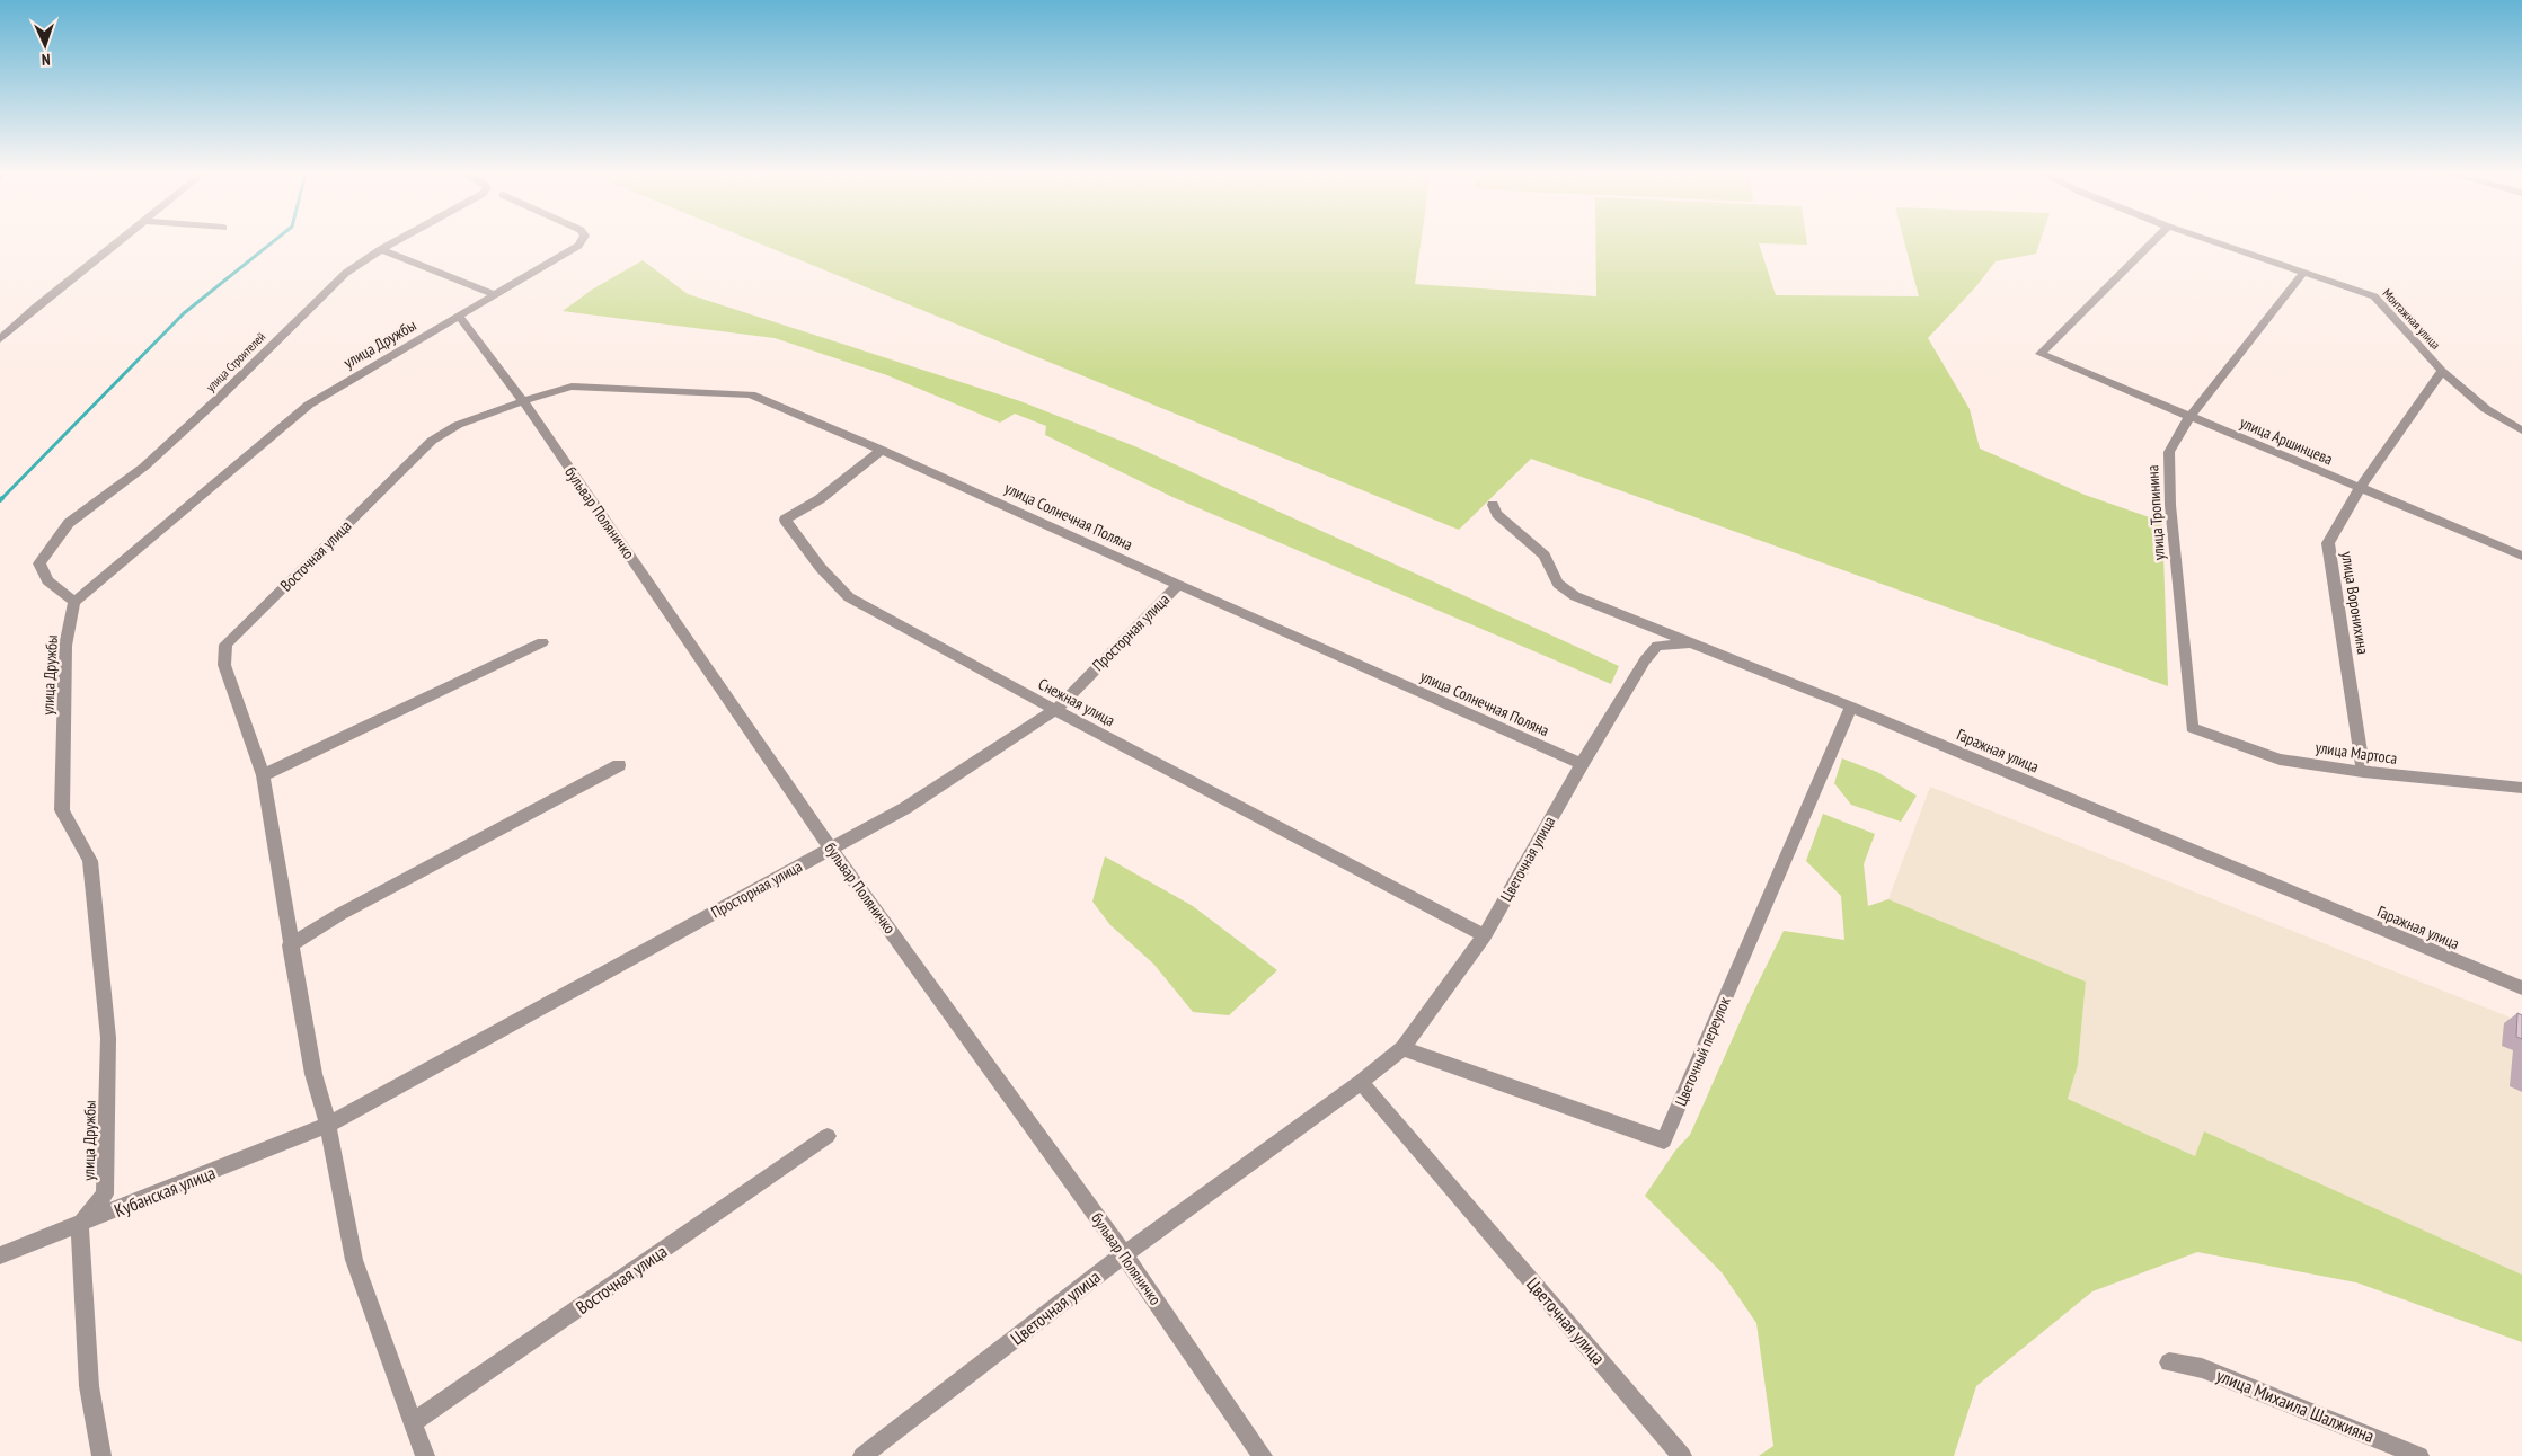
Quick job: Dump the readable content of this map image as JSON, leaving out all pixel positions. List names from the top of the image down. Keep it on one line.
{"streets":{"street":["Монтажная улица","улица Дружбы","улица Строителей","улица Аршинцева","бульвар Поляничко","улица Тропинина","улица Солнечная Поляна","Восточная улица","улица Воронихина","Просторная улица","Снежная улица","Гаражная улица","улица Мартоса","Цветочная улица","Цветочный переулок","Кубанская улица","улица Михаила Шалжияна"]},"crossings":[["Монтажная улица","улица Тропинина"],["Монтажная улица","улица Воронихина"],["улица Дружбы","улица Строителей"],["улица Дружбы","бульвар Поляничко"],["улица Дружбы","Кубанская улица"],["улица Аршинцева","улица Тропинина"],["улица Аршинцева","улица Воронихина"],["бульвар Поляничко","улица Солнечная Поляна"],["бульвар Поляничко","Восточная улица"],["бульвар Поляничко","Просторная улица"],["бульвар Поляничко","Цветочная улица"],["улица Тропинина","улица Мартоса"],["улица Солнечная Поляна","Восточная улица"],["улица Солнечная Поляна","Просторная улица"],["улица Солнечная Поляна","Снежная улица"],["улица Солнечная Поляна","Цветочная улица"],["Восточная улица","Просторная улица"],["Восточная улица","Кубанская улица"],["улица Воронихина","улица Мартоса"],["Просторная улица","Снежная улица"],["Просторная улица","Кубанская улица"],["Снежная улица","Цветочная улица"],["Гаражная улица","Цветочная улица"],["Гаражная улица","Цветочный переулок"],["Цветочная улица","Цветочный переулок"]],"north":"bottom"}
